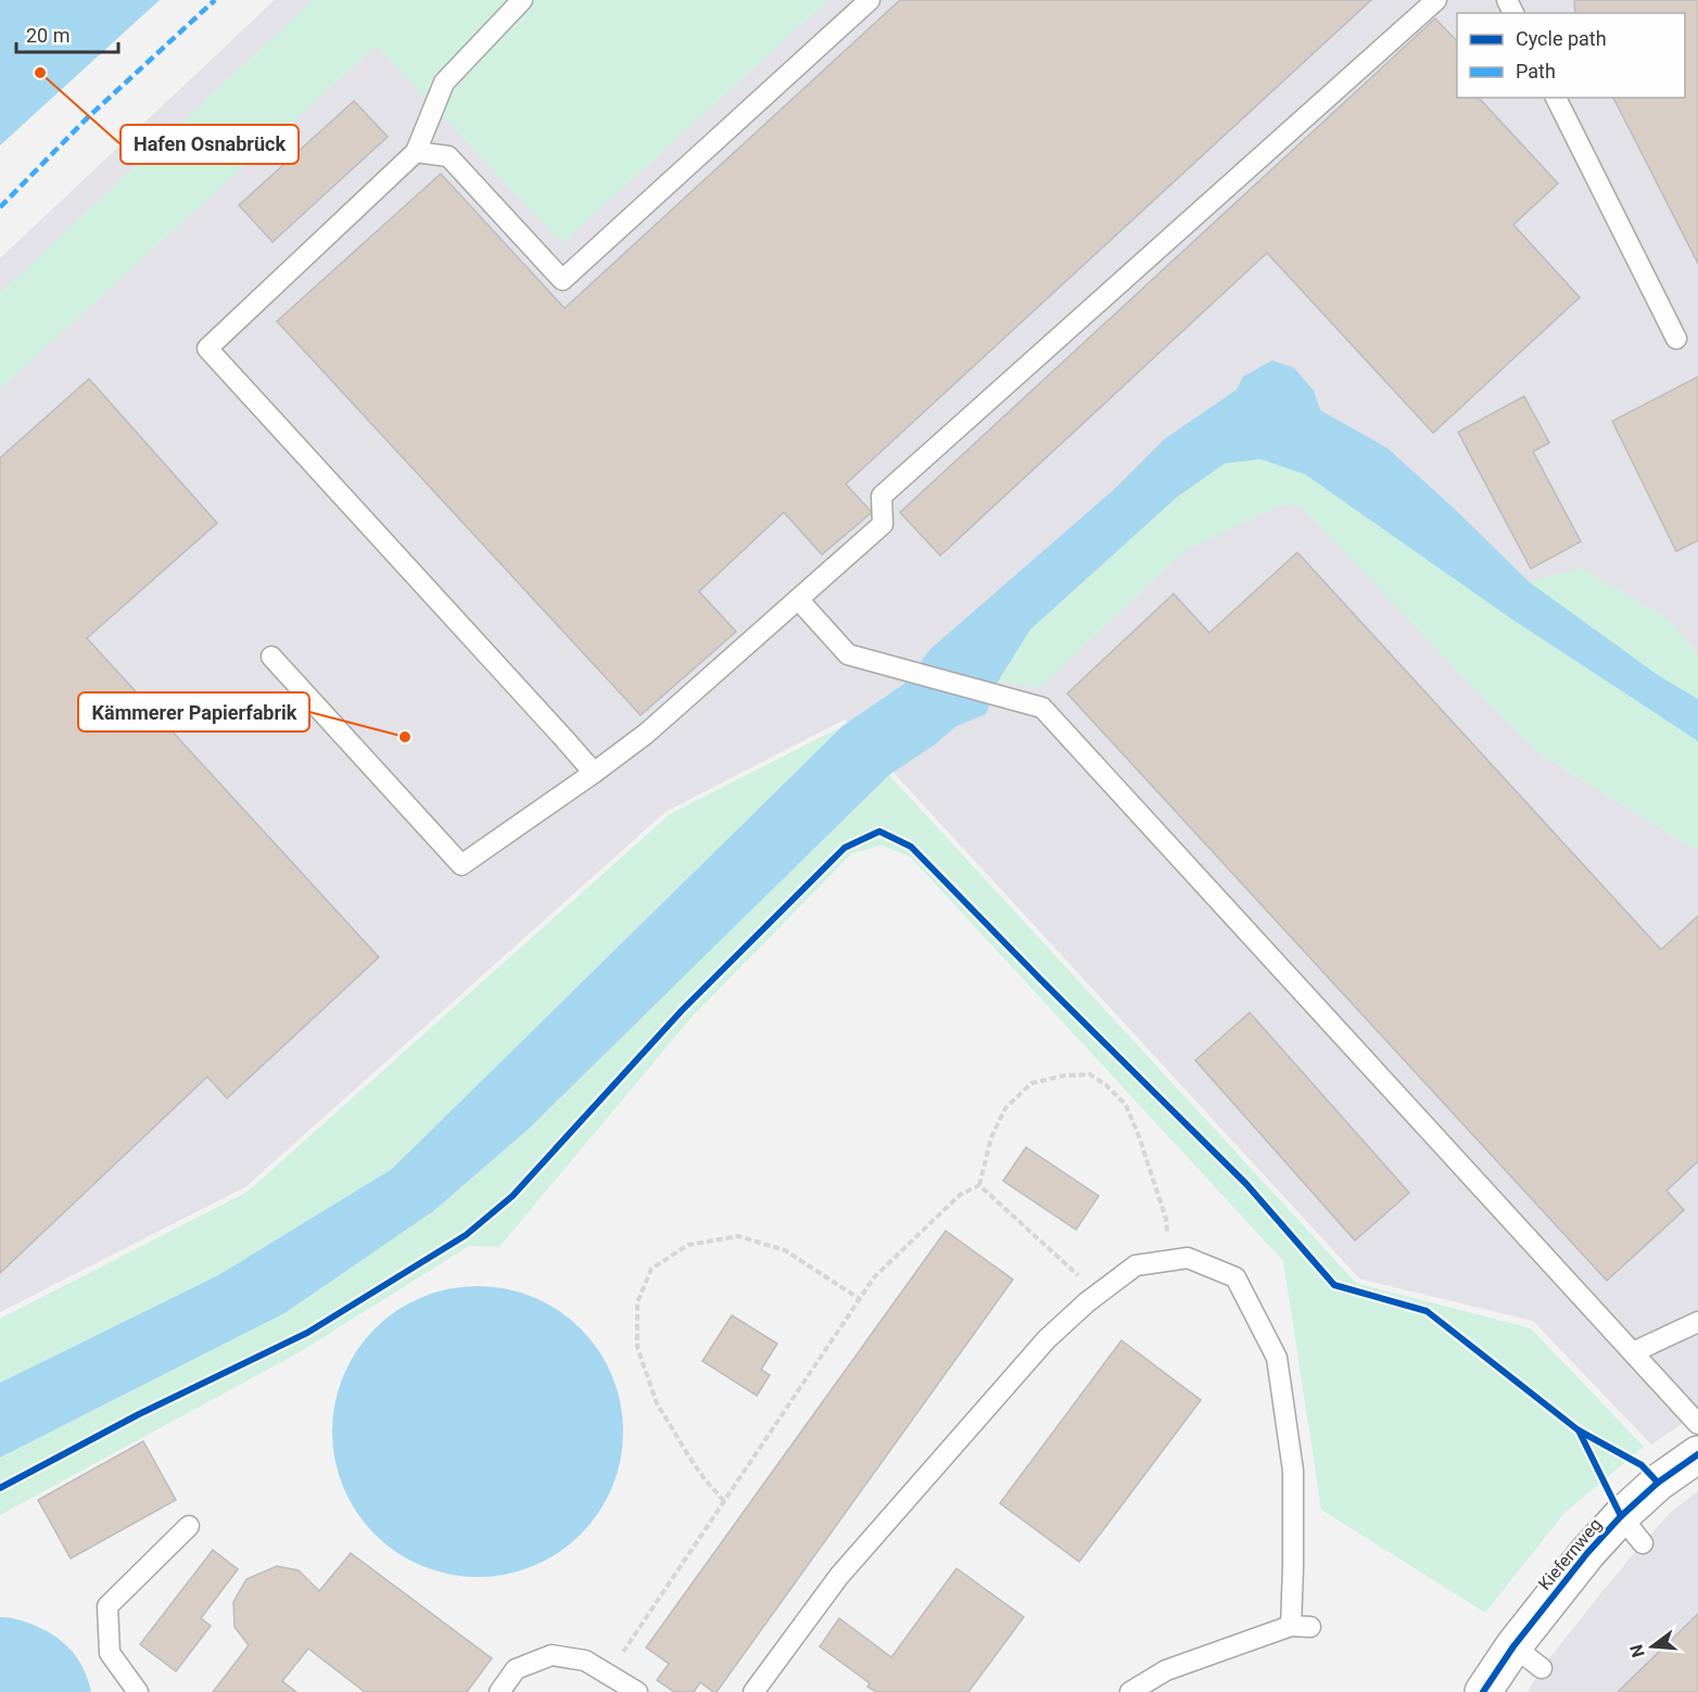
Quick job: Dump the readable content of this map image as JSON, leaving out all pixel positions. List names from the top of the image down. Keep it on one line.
{"streets":{"street":["Kiefernweg"]},"places":["Hafen Osnabrück","Kämmerer Papierfabrik"],"legend":["Cycle path","Path"],"scale_bar":"20 m","north":"left"}
